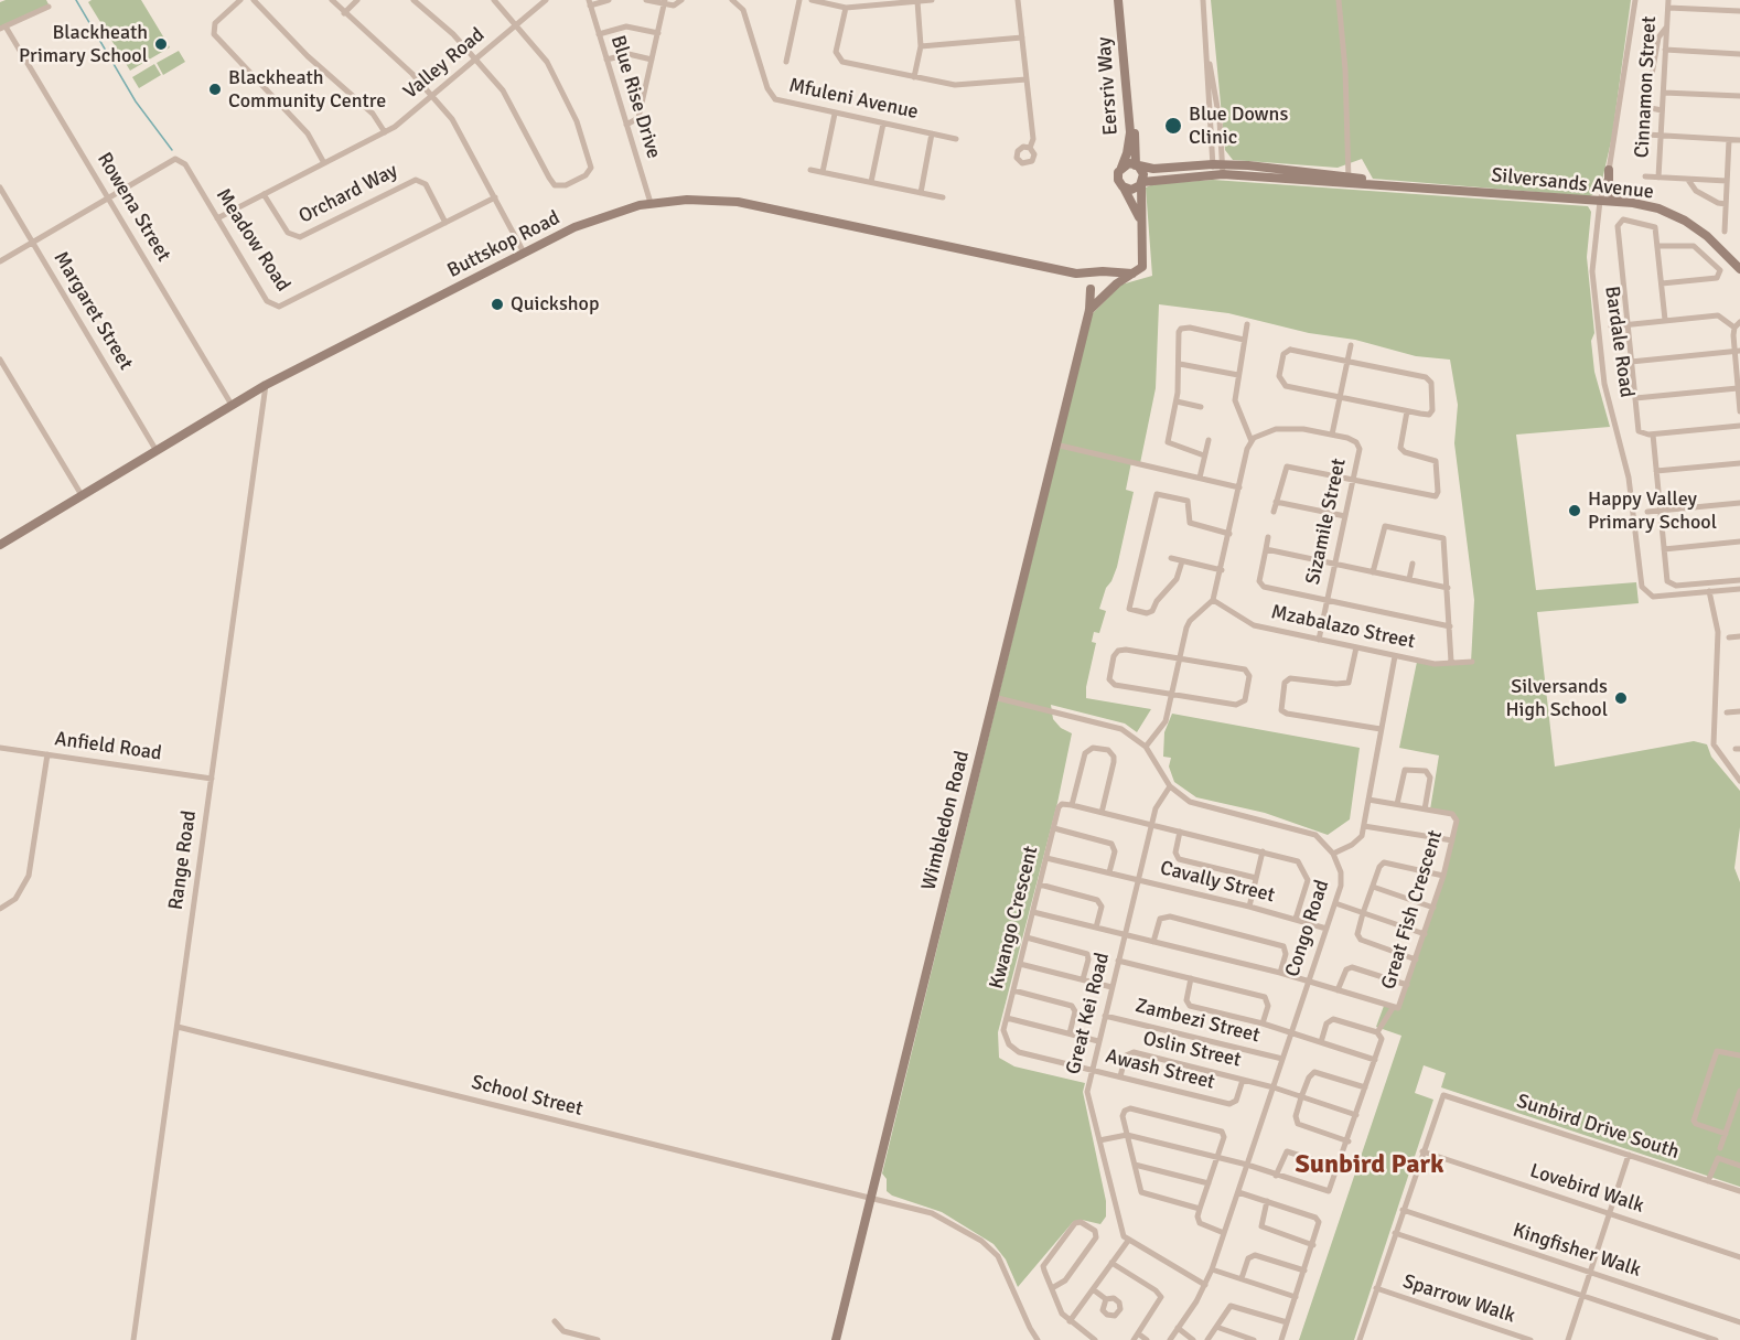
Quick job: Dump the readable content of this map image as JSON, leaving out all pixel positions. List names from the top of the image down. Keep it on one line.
{"streets":{"street":["Valley Road","Eersriv Way","Cinnamon Street","Blue Rise Drive","Mfuleni Avenue","Silversands Avenue","Orchard Way","Rowena Street","Meadow Road","Buttskop Road","Margaret Street","Bardale Road","Sizamile Street","Mzabalazo Street","Anfield Road","Wimbledon Road","Range Road","Cavally Street","Great Fish Crescent","Kwango Crescent","Congo Road","Great Kei Road","Zambezi Street","Oslin Street","Awash Street","School Street","Sunbird Drive South","Lovebird Walk","Kingfisher Walk","Sparrow Walk"]},"crossings":[["Valley Road","Orchard Way"],["Valley Road","Meadow Road"],["Eersriv Way","Silversands Avenue"],["Blue Rise Drive","Buttskop Road"],["Silversands Avenue","Bardale Road"],["Orchard Way","Meadow Road"],["Rowena Street","Meadow Road"],["Rowena Street","Buttskop Road"],["Meadow Road","Margaret Street"],["Buttskop Road","Margaret Street"],["Buttskop Road","Wimbledon Road"],["Buttskop Road","Range Road"],["Sizamile Street","Mzabalazo Street"],["Anfield Road","Range Road"],["Wimbledon Road","Congo Road"],["Wimbledon Road","School Street"],["Range Road","School Street"],["Cavally Street","Kwango Crescent"],["Cavally Street","Congo Road"],["Cavally Street","Great Kei Road"],["Great Fish Crescent","Kwango Crescent"],["Great Fish Crescent","Congo Road"],["Great Fish Crescent","Great Kei Road"],["Kwango Crescent","Great Kei Road"],["Kwango Crescent","Awash Street"],["Congo Road","Great Kei Road"],["Congo Road","Zambezi Street"],["Congo Road","Oslin Street"],["Great Kei Road","Zambezi Street"],["Great Kei Road","Awash Street"],["Oslin Street","Awash Street"],["Sunbird Drive South","Lovebird Walk"]],"districts":["Sunbird Park"],"places":["Blackheath Primary School","Blackheath Community Centre","Blue Downs Clinic","Quickshop","Happy Valley Primary School","Silversands High School"]}
